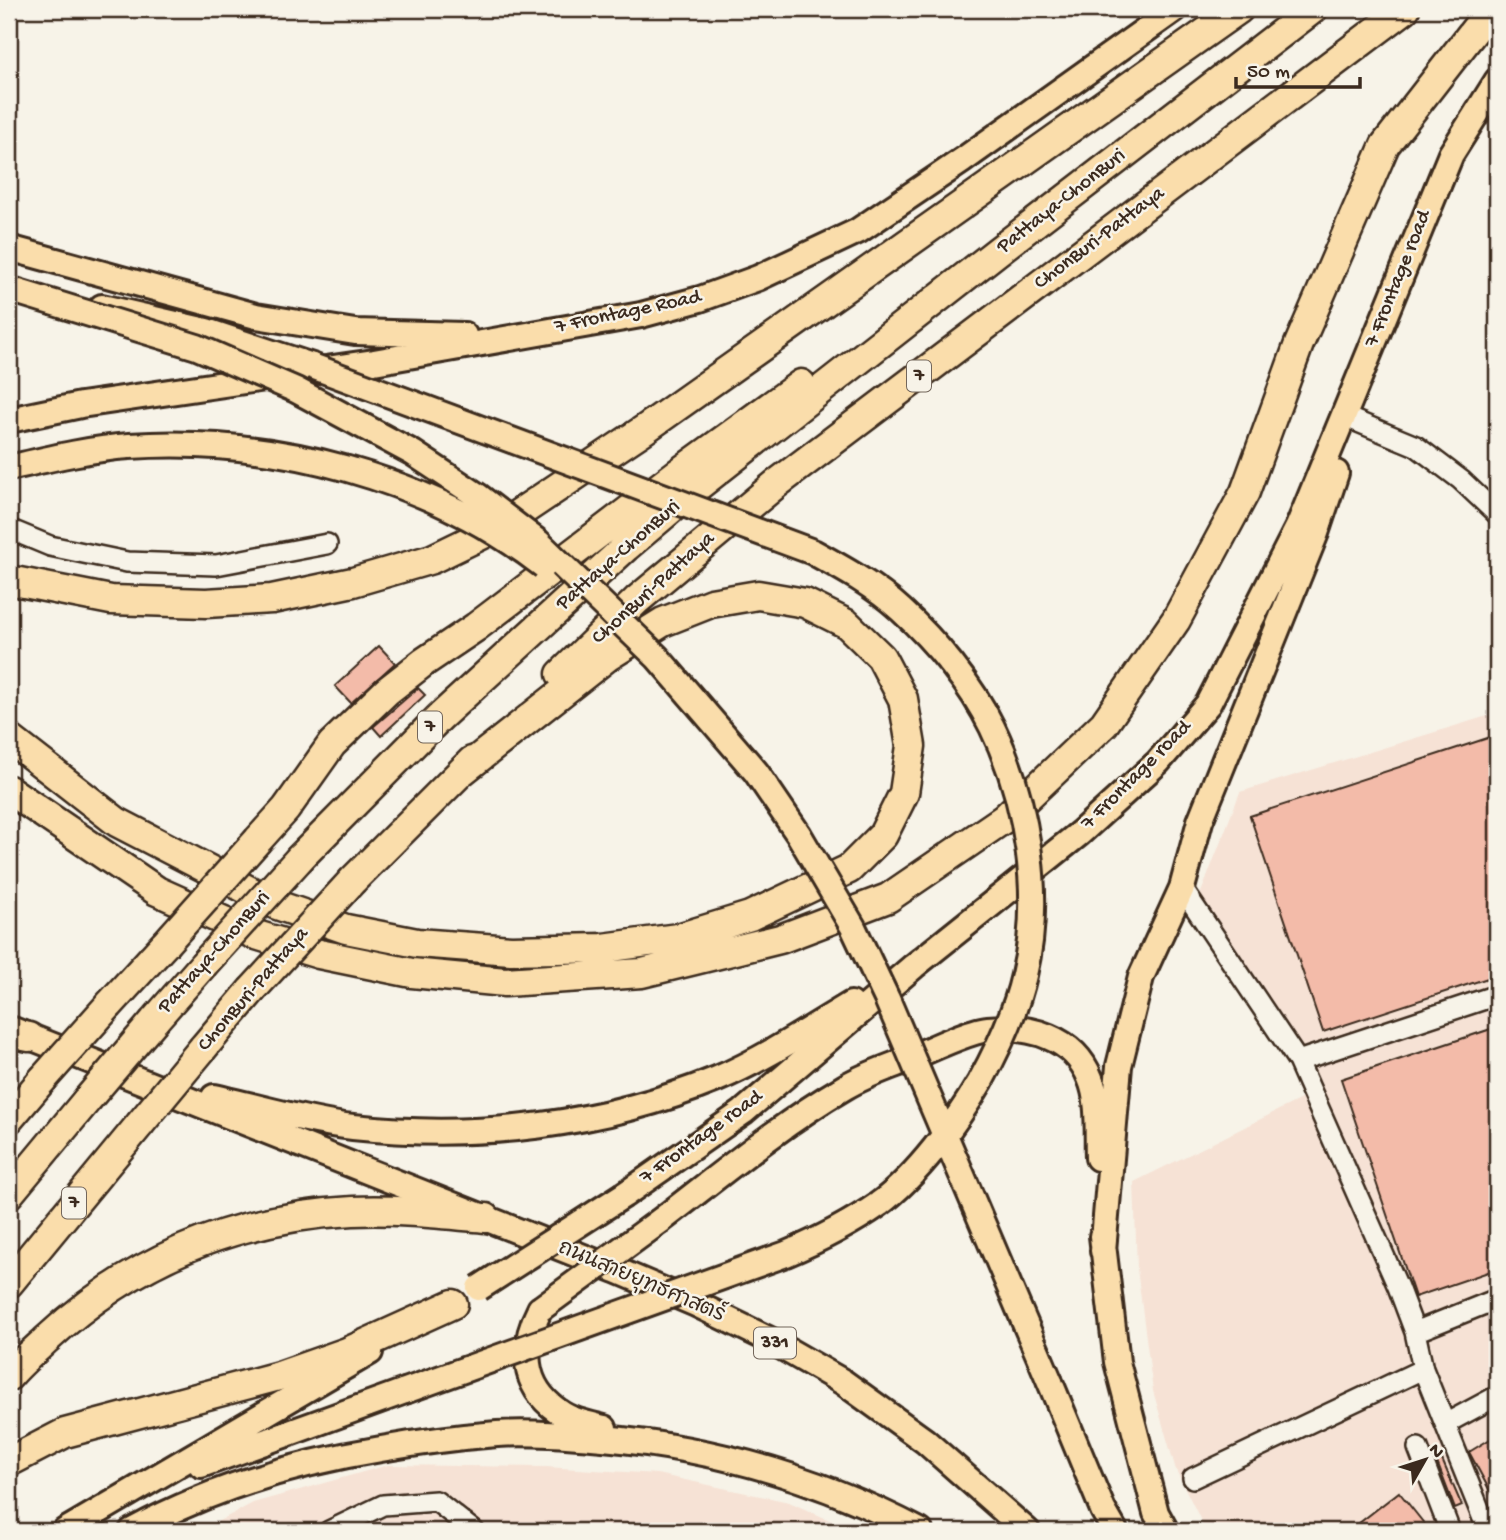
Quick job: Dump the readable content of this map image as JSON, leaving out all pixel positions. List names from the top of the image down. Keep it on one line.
{"streets":{"highway":["Pattaya-ChonBuri","ChonBuri-Pattaya","7"],"main road":["7 Frontage road","7 Frontage Road","ถนนสายยุทธศาสตร์","331"]},"scale_bar":"50 m","north":"top right"}
